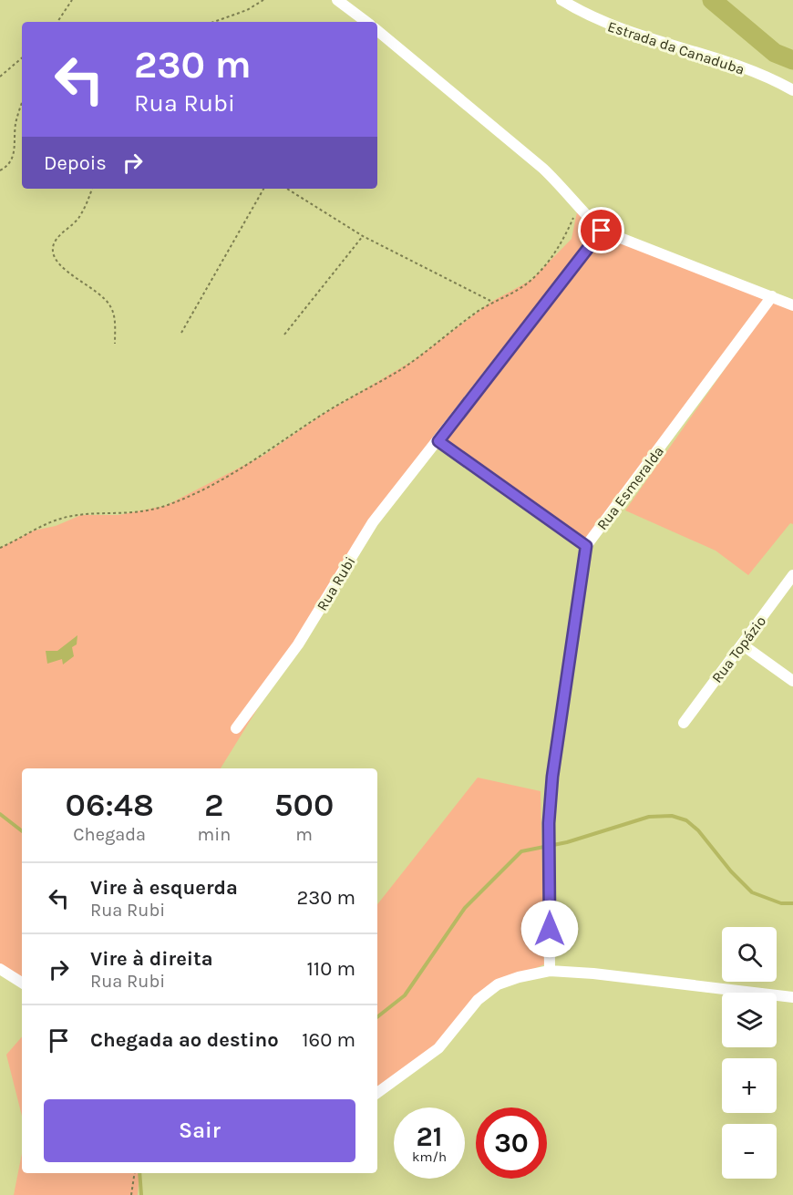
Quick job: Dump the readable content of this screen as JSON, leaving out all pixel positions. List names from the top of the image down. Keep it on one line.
{"streets":{"street":["Estrada da Canaduba","Rua Esmeralda","Rua Rubi","Rua Topázio"]},"page":{"turn":["230 m","Rua Rubi"],"then":"Depois","eta":["06:48","Chegada","2","min","500","m"],"list":[{"name":"Vire à esquerda","note":"Rua Rubi","value":"230 m"},{"name":"Vire à direita","note":"Rua Rubi","value":"110 m"},{"name":"Chegada ao destino","value":"160 m"}],"map_buttons":["+","−"],"buttons":"Sair","speed":"21 km/h","limit":"30"}}
